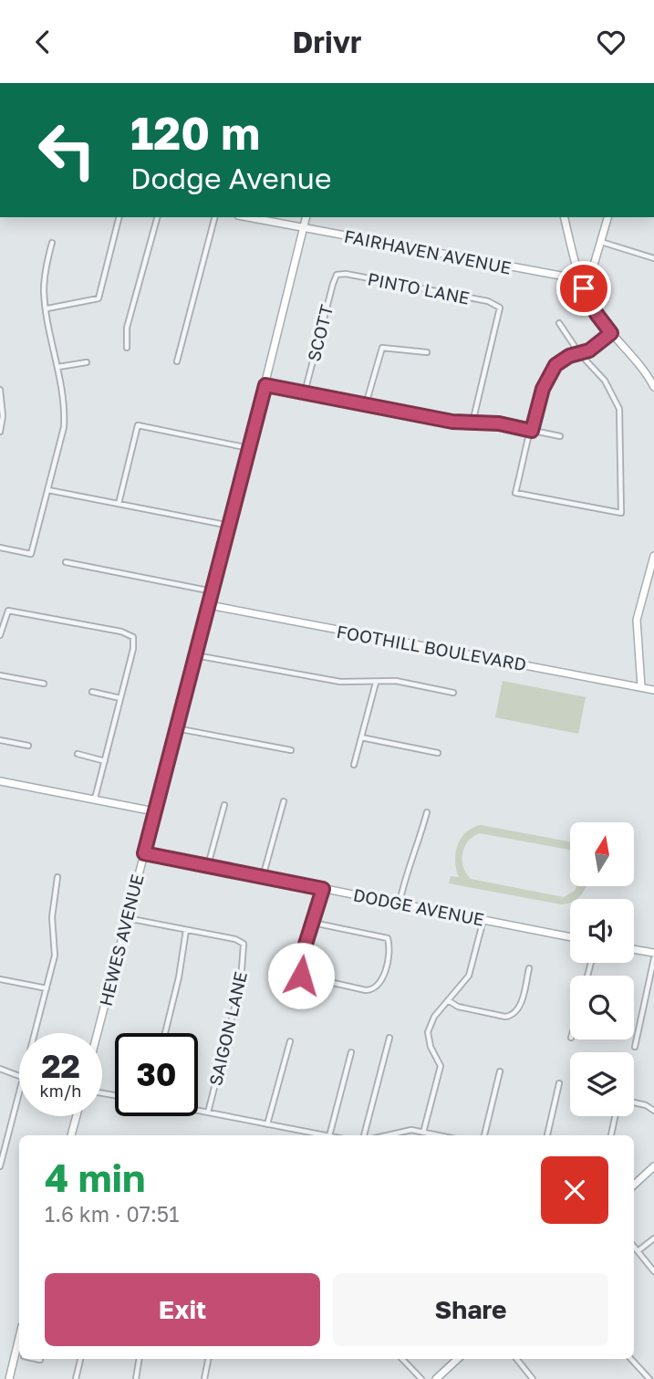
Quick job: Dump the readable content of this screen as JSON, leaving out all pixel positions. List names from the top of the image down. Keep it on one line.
{"streets":{"street":["FAIRHAVEN AVENUE","PINTO LANE","SCOTT","FOOTHILL BOULEVARD","DODGE AVENUE","HEWES AVENUE","SAIGON LANE"]},"crossings":[["FAIRHAVEN AVENUE","HEWES AVENUE"],["PINTO LANE","SCOTT"],["FOOTHILL BOULEVARD","HEWES AVENUE"],["DODGE AVENUE","HEWES AVENUE"]],"north":"top","page":{"header":"Drivr","turn":["120 m","Dodge Avenue"],"speed":"22 km/h","limit":"30","heading":["4 min","1.6 km · 07:51"],"buttons":["Exit","Share"]}}
